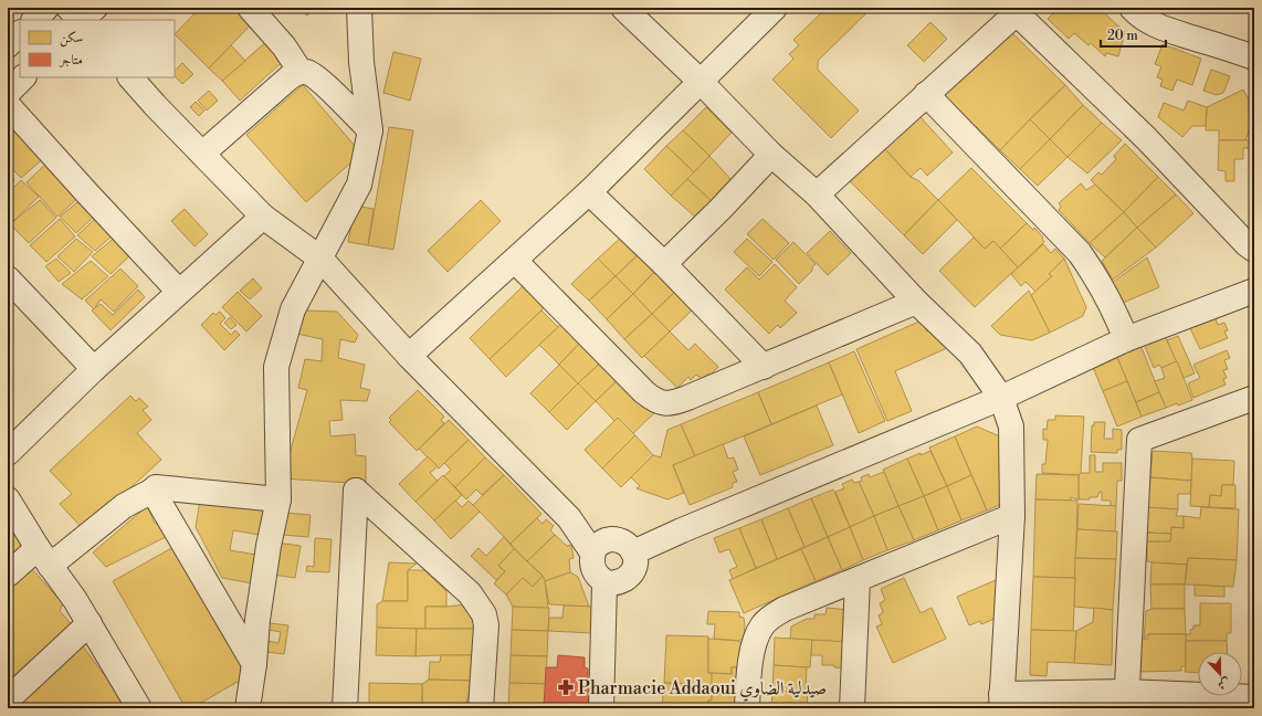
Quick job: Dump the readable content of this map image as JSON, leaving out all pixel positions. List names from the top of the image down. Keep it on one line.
{"places":{"pharmacy":["Pharmacie Addaoui صيدلية الضاوي"]},"legend":["سكن","متاجر"],"scale_bar":"20 m","north":"bottom"}
